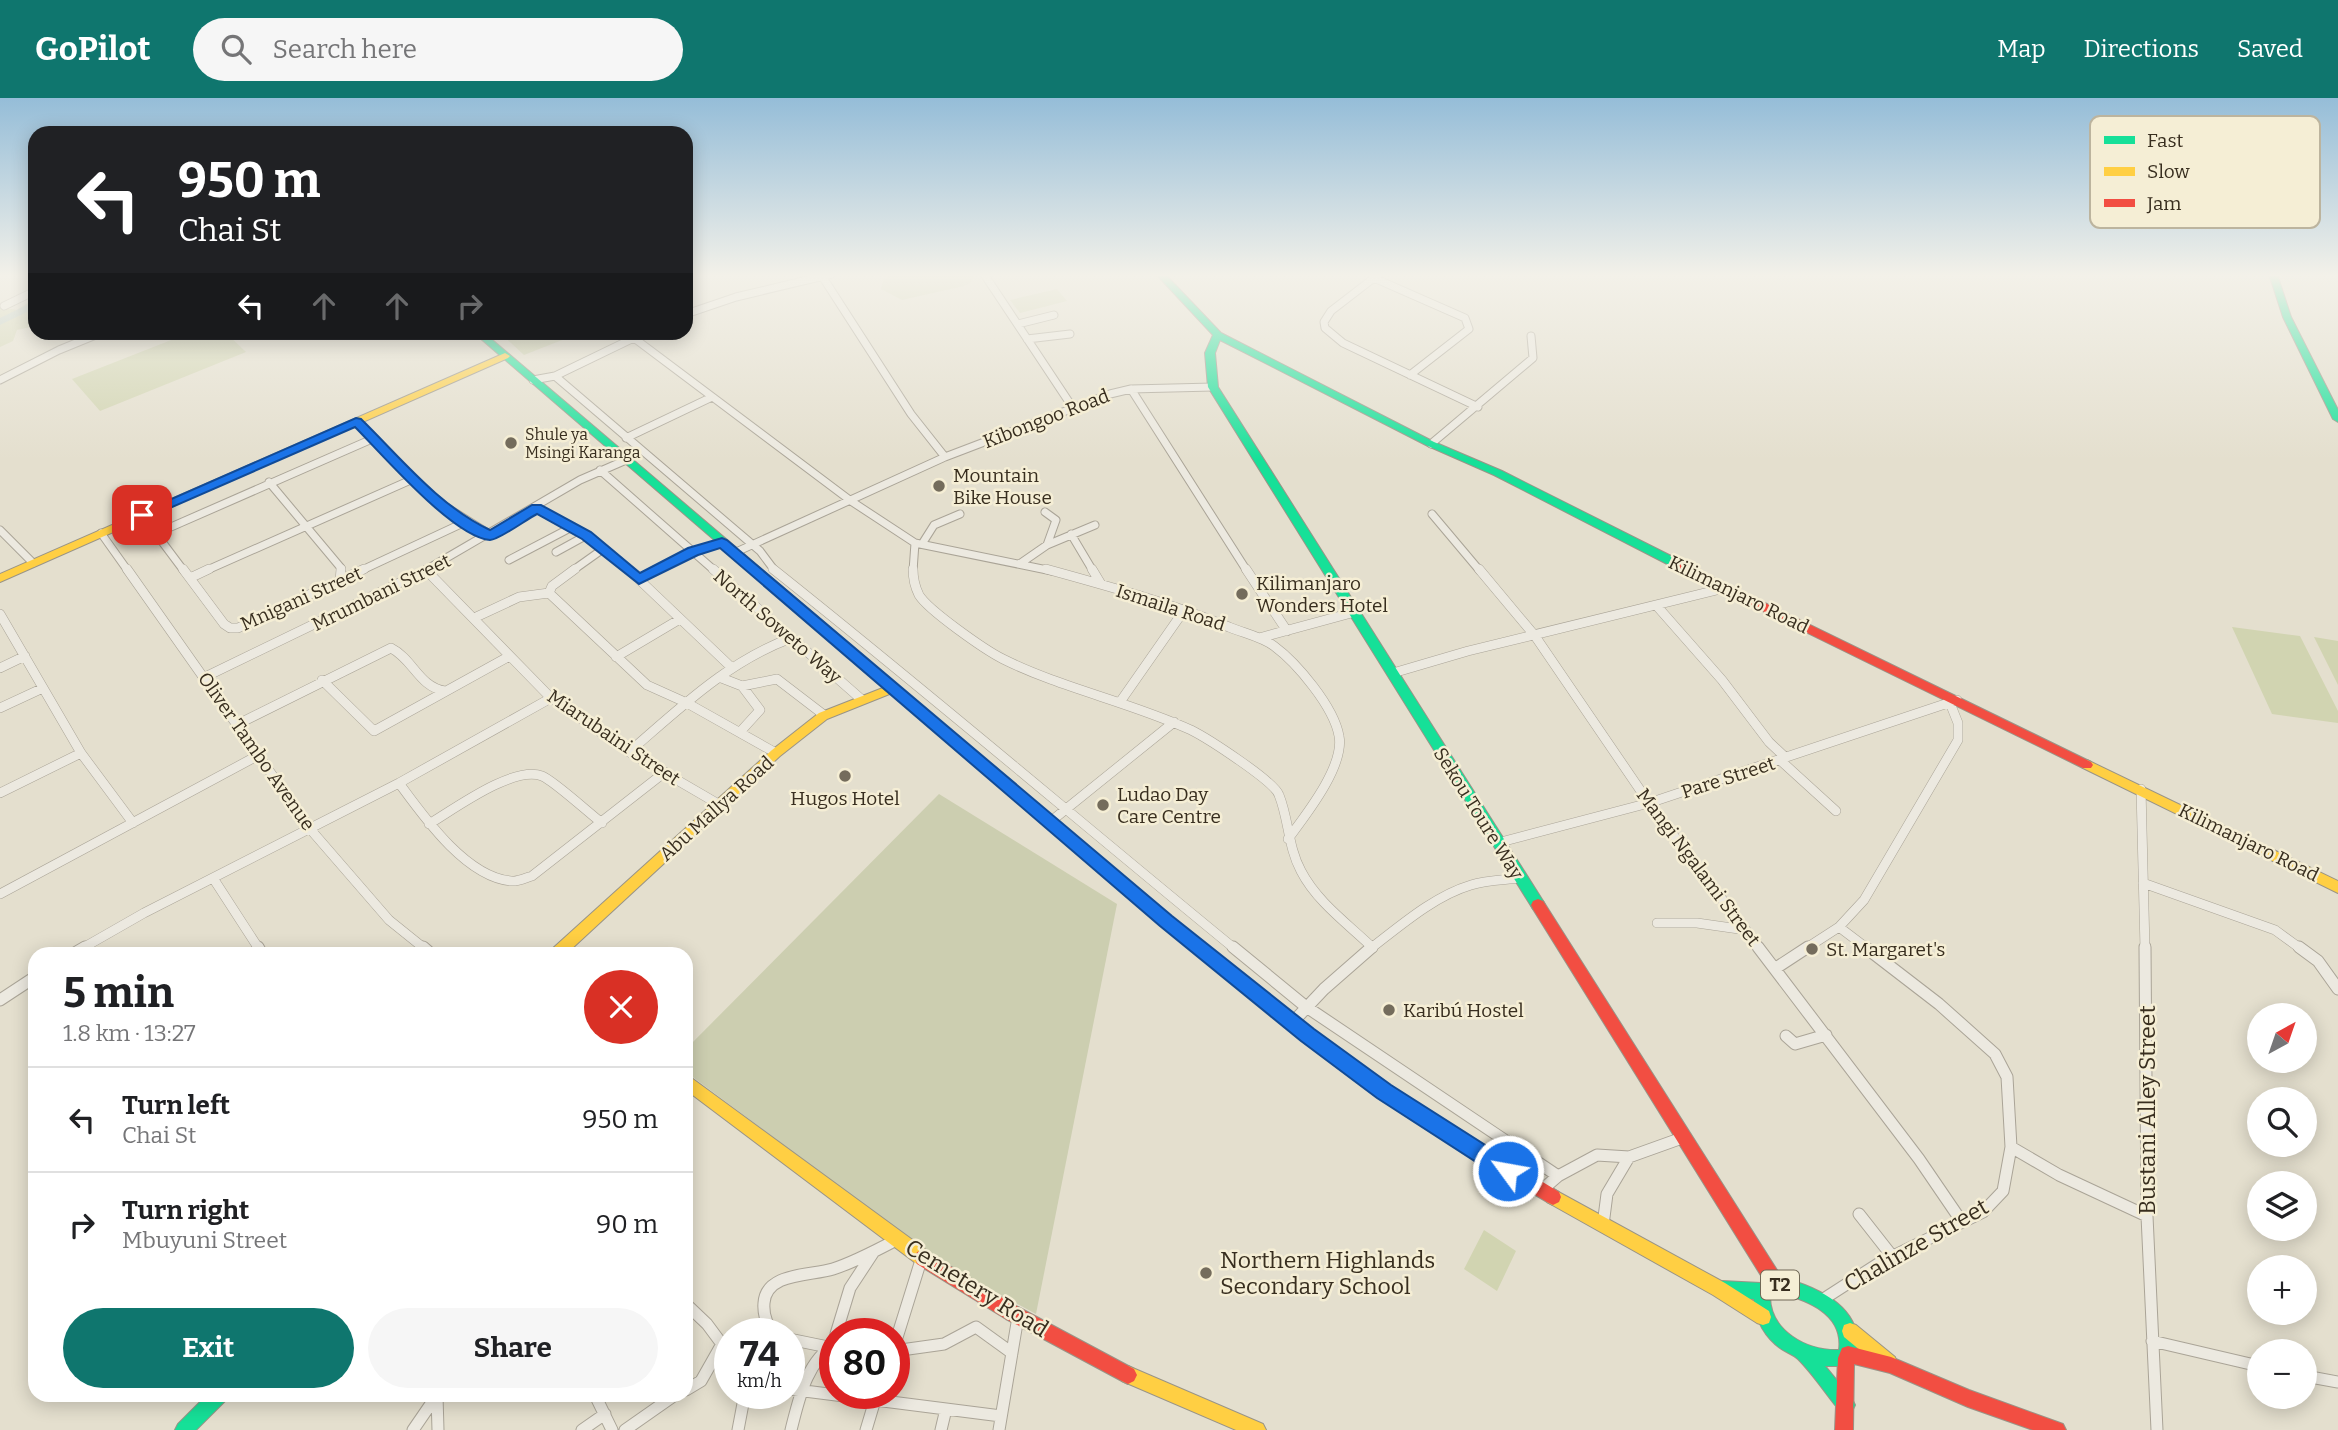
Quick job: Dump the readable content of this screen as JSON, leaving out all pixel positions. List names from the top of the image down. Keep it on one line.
{"streets":{"main road":["Kilimanjaro Road","Abu Mallya Road","Sekou Toure Way","T2","Cemetery Road"],"street":["Kibongoo Road","Mrumbani Street","Mnigani Street","Ismaila Road","North Soweto Way","Miarubaini Street","Oliver Tambo Avenue","Pare Street","Mangi Ngalami Street","Bustani Alley Street","Chalinze Street"]},"crossings":[["Kibongoo Road","Ismaila Road"],["Kibongoo Road","Sekou Toure Way"],["Kibongoo Road","T2"],["Mrumbani Street","North Soweto Way"],["Mrumbani Street","Miarubaini Street"],["Mrumbani Street","Oliver Tambo Avenue"],["Mrumbani Street","T2"],["Kilimanjaro Road","Pare Street"],["Kilimanjaro Road","Bustani Alley Street"],["North Soweto Way","Abu Mallya Road"],["Miarubaini Street","Abu Mallya Road"],["Pare Street","Sekou Toure Way"],["Pare Street","Mangi Ngalami Street"],["Abu Mallya Road","T2"],["Sekou Toure Way","T2"],["Mangi Ngalami Street","Chalinze Street"],["Chalinze Street","T2"]],"places":["Shule ya Msingi Karanga","Mountain Bike House","Kilimanjaro Wonders Hotel","Hugos Hotel","Ludao Day Care Centre","St. Margaret's","Karibú Hostel","Northern Highlands Secondary School"],"legend":["Fast","Slow","Jam"],"north":"top right","page":{"header":"GoPilot","search":"Search here","nav":["Map","Directions","Saved"],"turn":["950 m","Chai St"],"heading":["5 min","1.8 km · 13:27"],"map_buttons":["+","−"],"list":[{"name":"Turn left","note":"Chai St","value":"950 m"},{"name":"Turn right","note":"Mbuyuni Street","value":"90 m"}],"buttons":["Exit","Share"],"speed":"74 km/h","limit":"80"}}
